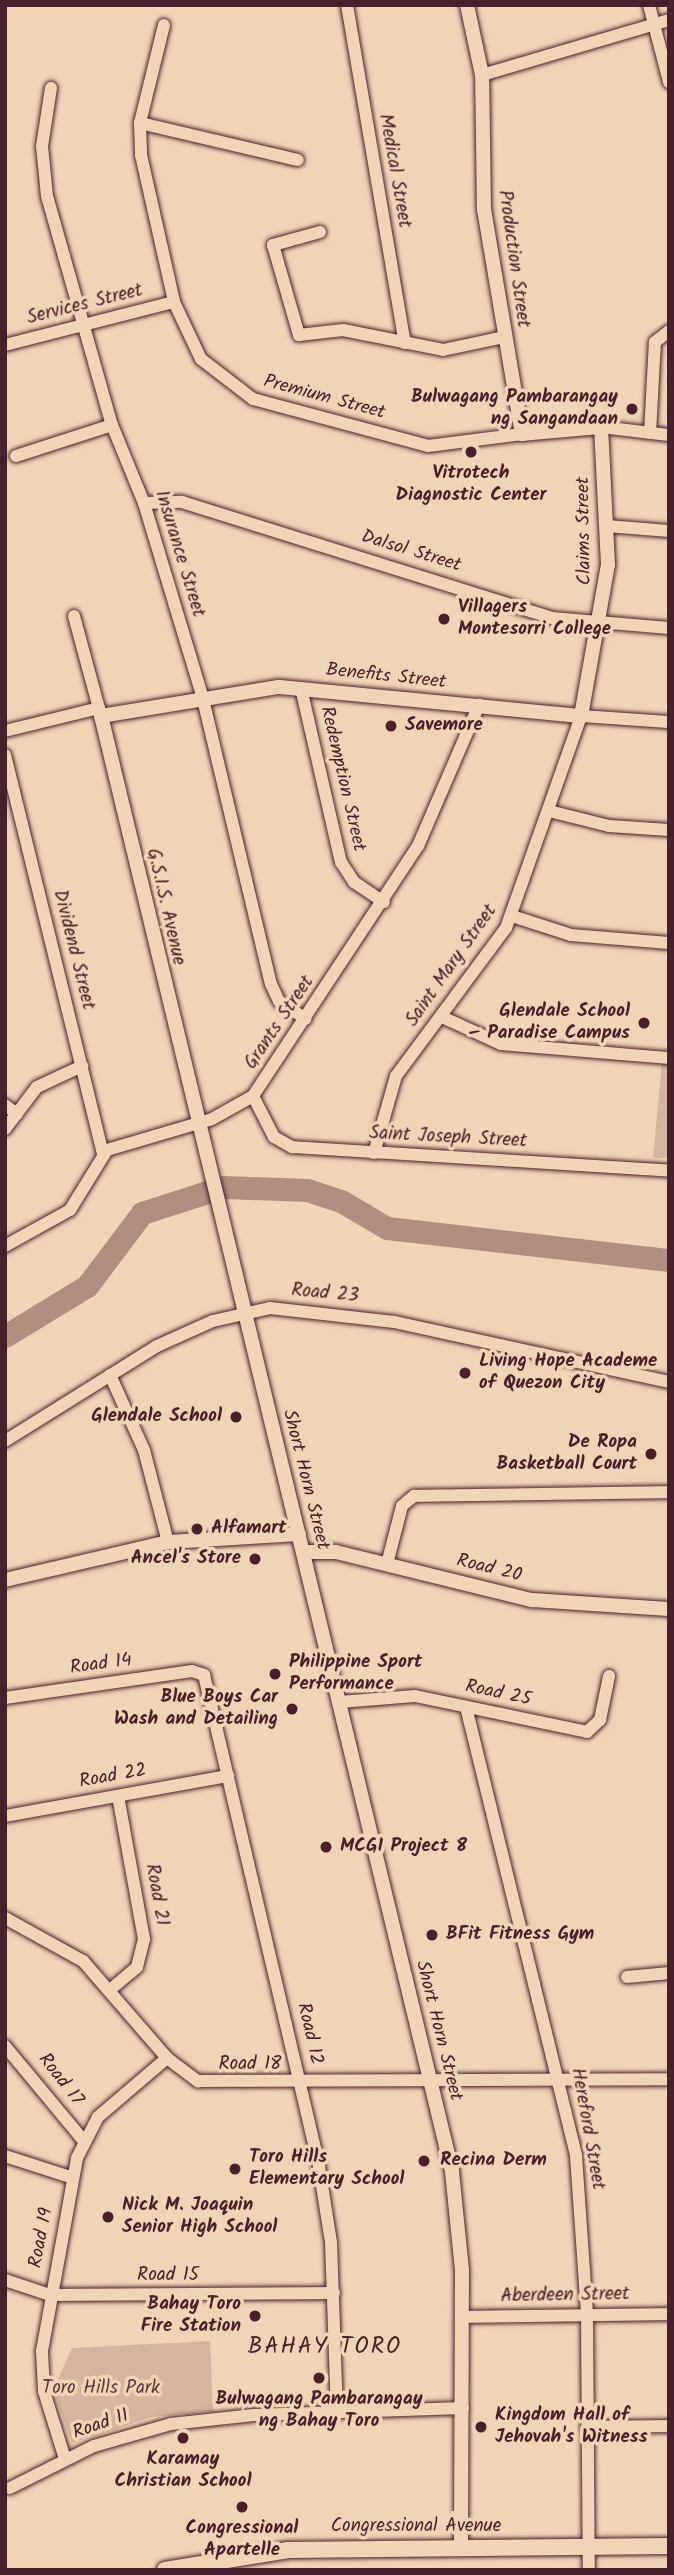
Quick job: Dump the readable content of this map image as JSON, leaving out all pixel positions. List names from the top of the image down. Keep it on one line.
{"streets":{"main road":["Congressional Avenue"],"street":["Medical Street","Production Street","Services Street","Premium Street","Claims Street","Dalsol Street","Insurance Street","Benefits Street","Redemption Street","G.S.I.S. Avenue","Dividend Street","Saint Mary Street","Grants Street","Saint Joseph Street","Road 23","Short Horn Street","Road 20","Road 14","Road 25","Road 22","Road 21","Road 12","Road 18","Road 17","Hereford Street","Road 19","Road 15","Aberdeen Street","Road 11"]},"crossings":[["Production Street","Premium Street"],["Services Street","Premium Street"],["Services Street","Insurance Street"],["Premium Street","Claims Street"],["Claims Street","Dalsol Street"],["Claims Street","Benefits Street"],["Claims Street","Saint Mary Street"],["Dalsol Street","Insurance Street"],["Insurance Street","Benefits Street"],["Insurance Street","Grants Street"],["Benefits Street","Redemption Street"],["Benefits Street","G.S.I.S. Avenue"],["Benefits Street","Saint Mary Street"],["Benefits Street","Grants Street"],["Redemption Street","Grants Street"],["G.S.I.S. Avenue","Grants Street"],["G.S.I.S. Avenue","Short Horn Street"],["Dividend Street","Grants Street"],["Saint Mary Street","Saint Joseph Street"],["Grants Street","Saint Joseph Street"],["Road 23","Short Horn Street"],["Short Horn Street","Road 20"],["Short Horn Street","Road 25"],["Short Horn Street","Road 18"],["Short Horn Street","Aberdeen Street"],["Short Horn Street","Road 11"],["Short Horn Street","Congressional Avenue"],["Road 14","Road 12"],["Road 25","Hereford Street"],["Road 22","Road 21"],["Road 22","Road 12"],["Road 21","Road 18"],["Road 12","Road 18"],["Road 12","Road 15"],["Road 12","Road 11"],["Road 18","Hereford Street"],["Road 18","Road 19"],["Road 17","Road 19"],["Hereford Street","Aberdeen Street"],["Hereford Street","Congressional Avenue"],["Road 19","Road 15"],["Road 19","Road 11"]],"districts":["BAHAY TORO"],"parks":["Toro Hills Park"],"places":["Bulwagang Pambarangay ng Sangandaan","Vitrotech Diagnostic Center","Villagers Montesorri College","Savemore","Glendale School – Paradise Campus","Living Hope Academe of Quezon City","Glendale School","De Ropa Basketball Court","Alfamart","Ancel's Store","Philippine Sport Performance","Blue Boys Car Wash and Detailing","MCGI Project 8","BFit Fitness Gym","Recina Derm","Toro Hills Elementary School","Nick M. Joaquin Senior High School","Bahay Toro Fire Station","Bulwagang Pambarangay ng Bahay Toro","Kingdom Hall of Jehovah's Witness","Karamay Christian School","Congressional Apartelle"]}
